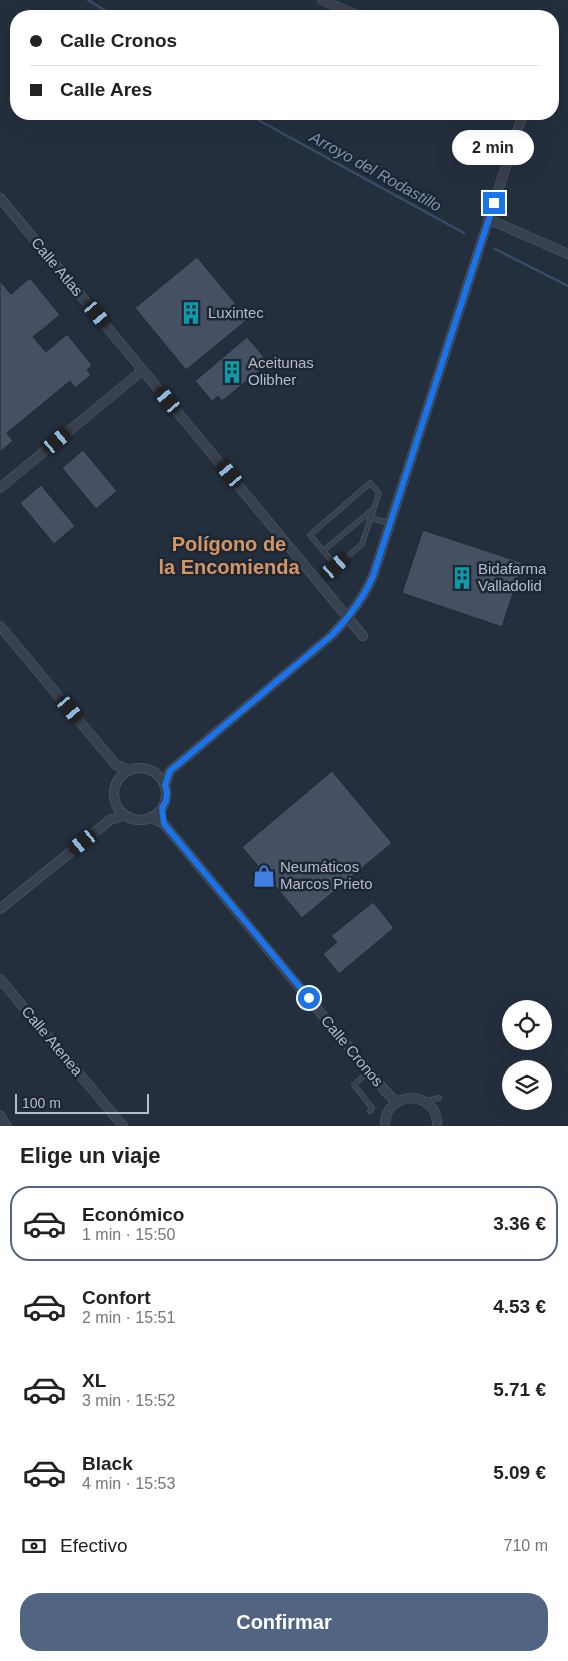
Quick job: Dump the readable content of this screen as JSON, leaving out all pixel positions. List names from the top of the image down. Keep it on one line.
{"streets":{"street":["Calle Atlas","Calle Atenea","Calle Cronos"]},"districts":["Polígono de la Encomienda"],"water":["Arroyo del Rodastillo"],"places":{"building":["Luxintec","Aceitunas Olibher","Bidafarma Valladolid"],"shop":["Neumáticos Marcos Prieto"]},"scale_bar":"100 m","page":{"banner":["Calle Cronos","Calle Ares"],"bubble":"2 min","scale":"100 m","heading":"Elige un viaje","list":[{"name":"Económico","note":"1 min · 15:50","value":"3.36 €"},{"name":"Confort","note":"2 min · 15:51","value":"4.53 €"},{"name":"XL","note":"3 min · 15:52","value":"5.71 €"},{"name":"Black","note":"4 min · 15:53","value":"5.09 €"}],"pay":["Efectivo","710 m"],"buttons":"Confirmar"}}
